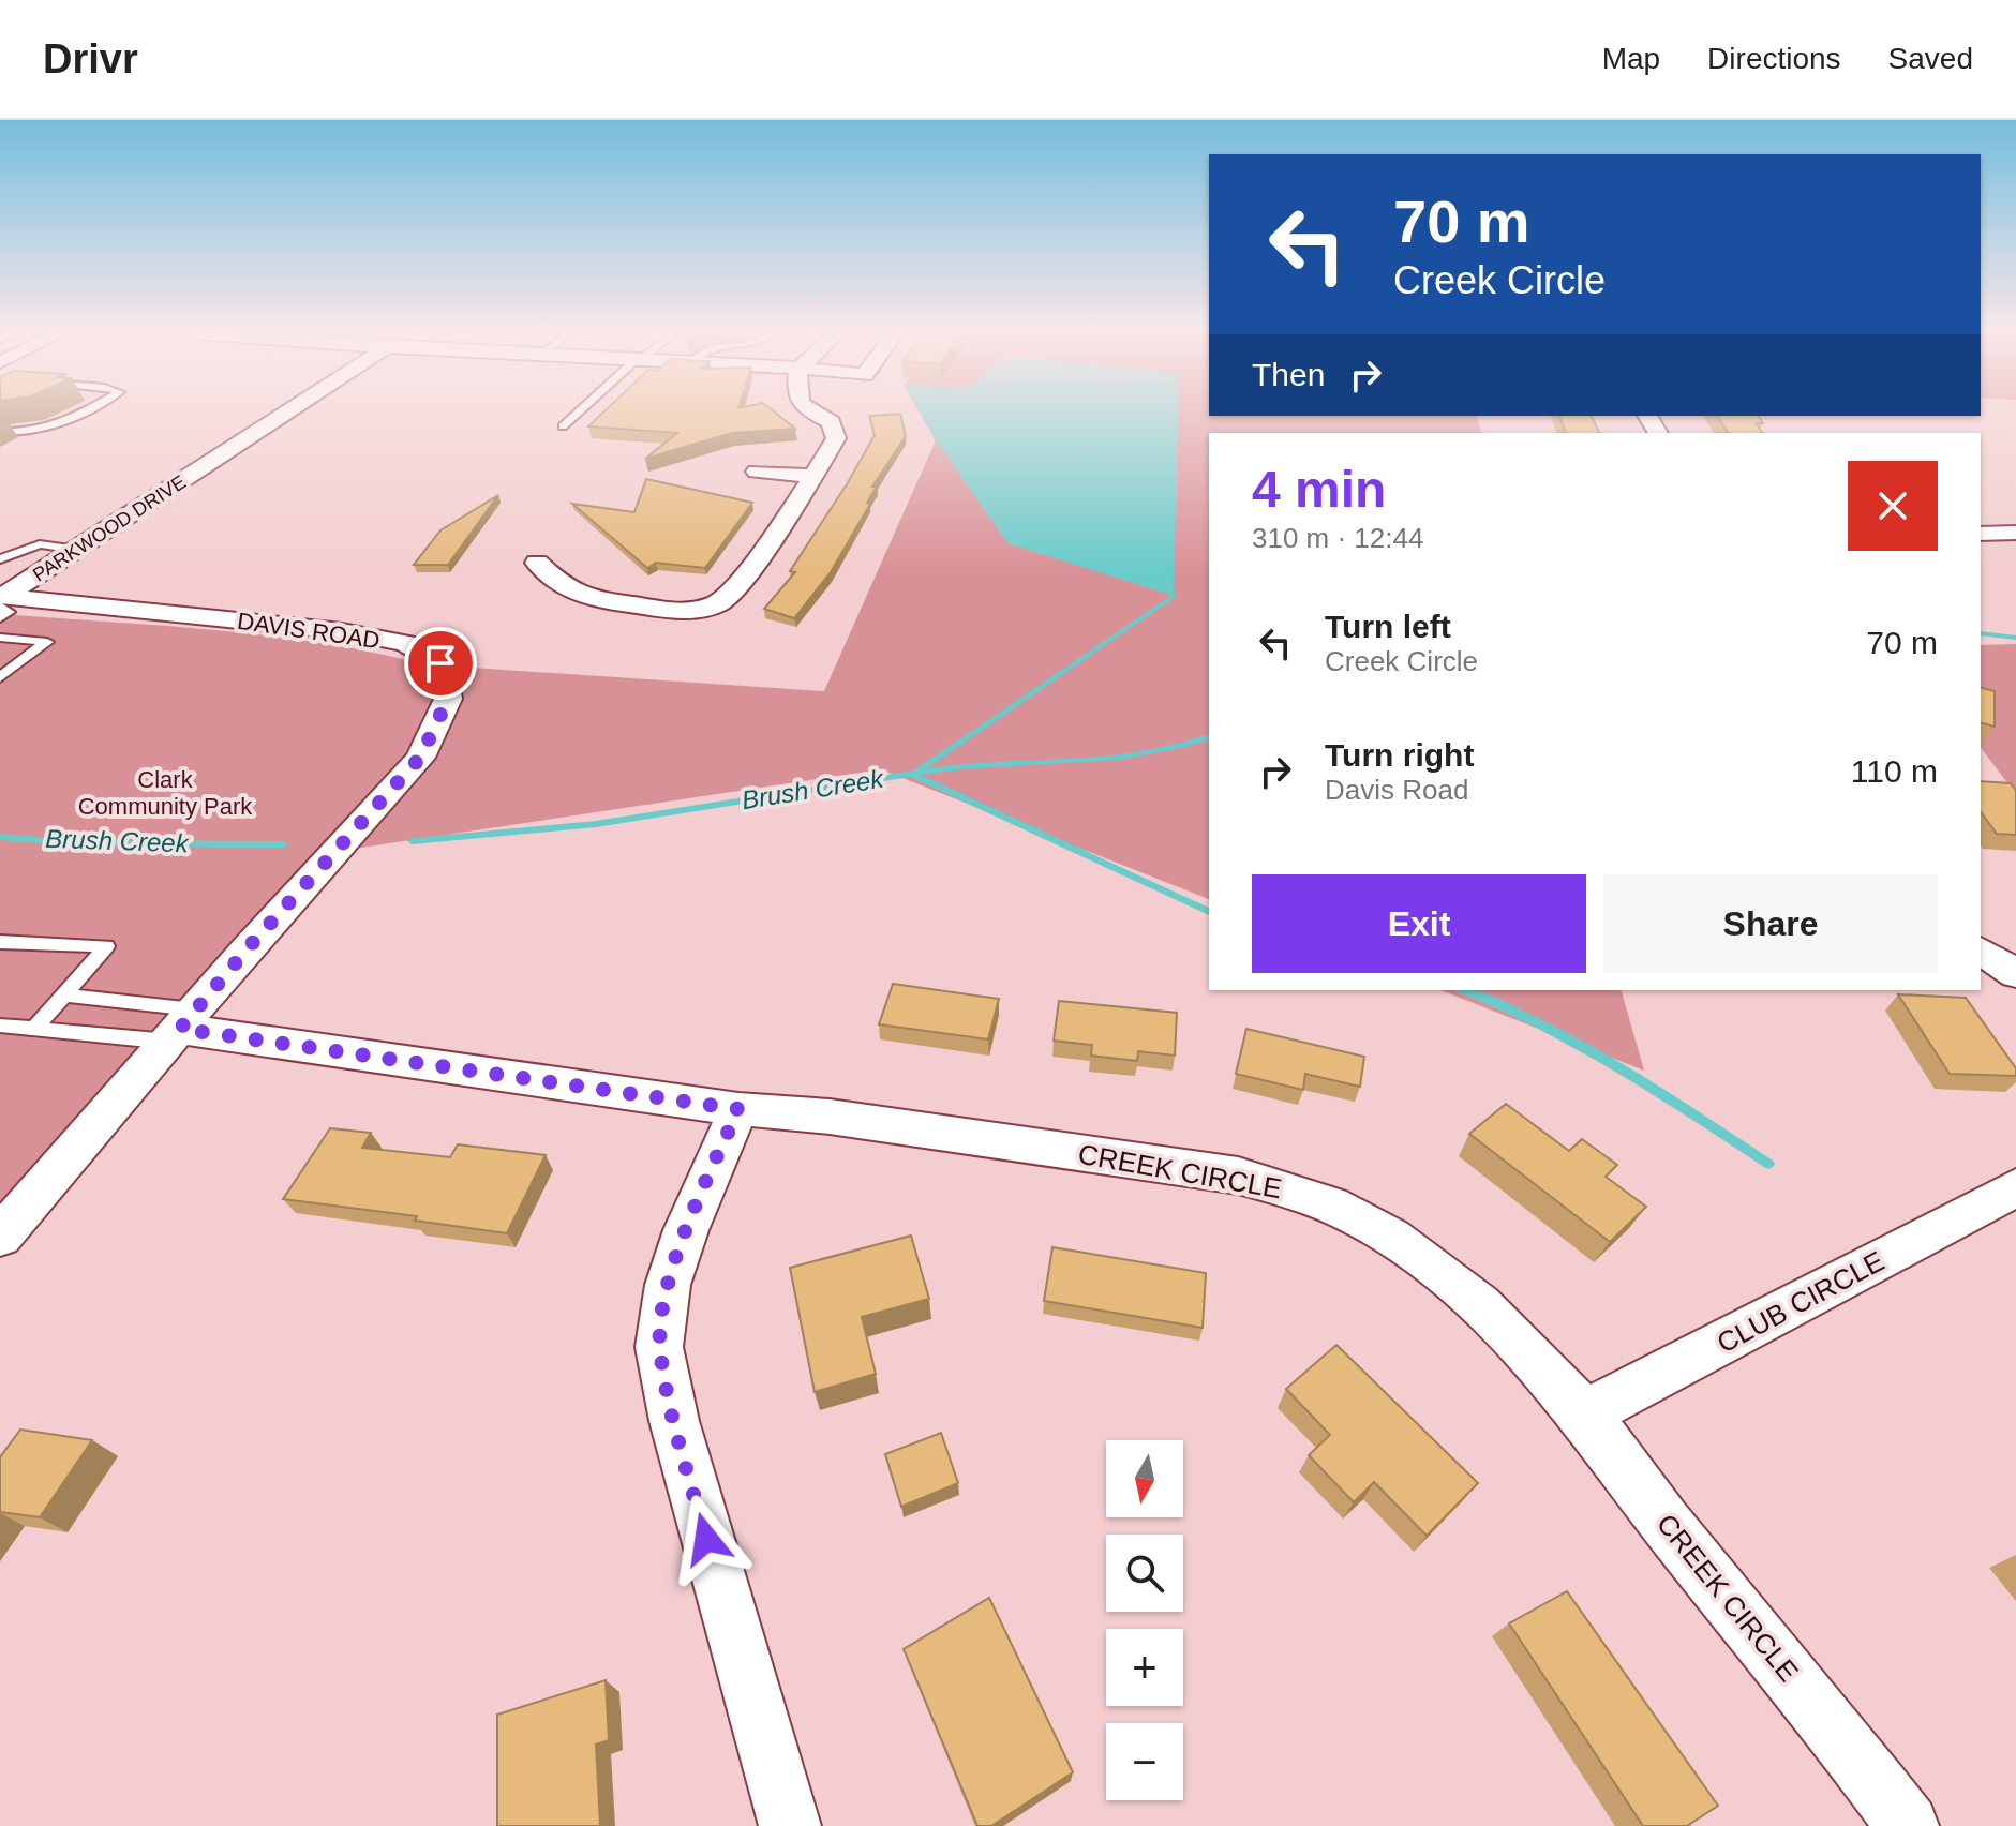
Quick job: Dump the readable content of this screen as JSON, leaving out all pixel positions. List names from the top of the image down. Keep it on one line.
{"streets":{"street":["PARKWOOD DRIVE","DAVIS ROAD","CREEK CIRCLE","CLUB CIRCLE"]},"crossings":[["PARKWOOD DRIVE","DAVIS ROAD"],["DAVIS ROAD","CREEK CIRCLE"],["CREEK CIRCLE","CLUB CIRCLE"]],"water":["Brush Creek"],"parks":["Clark Community Park"],"north":"bottom","page":{"header":"Drivr","nav":["Map","Directions","Saved"],"turn":["70 m","Creek Circle"],"then":"Then","heading":["4 min","310 m · 12:44"],"list":[{"name":"Turn left","note":"Creek Circle","value":"70 m"},{"name":"Turn right","note":"Davis Road","value":"110 m"}],"buttons":["Exit","Share"],"map_buttons":["+","−"]}}
